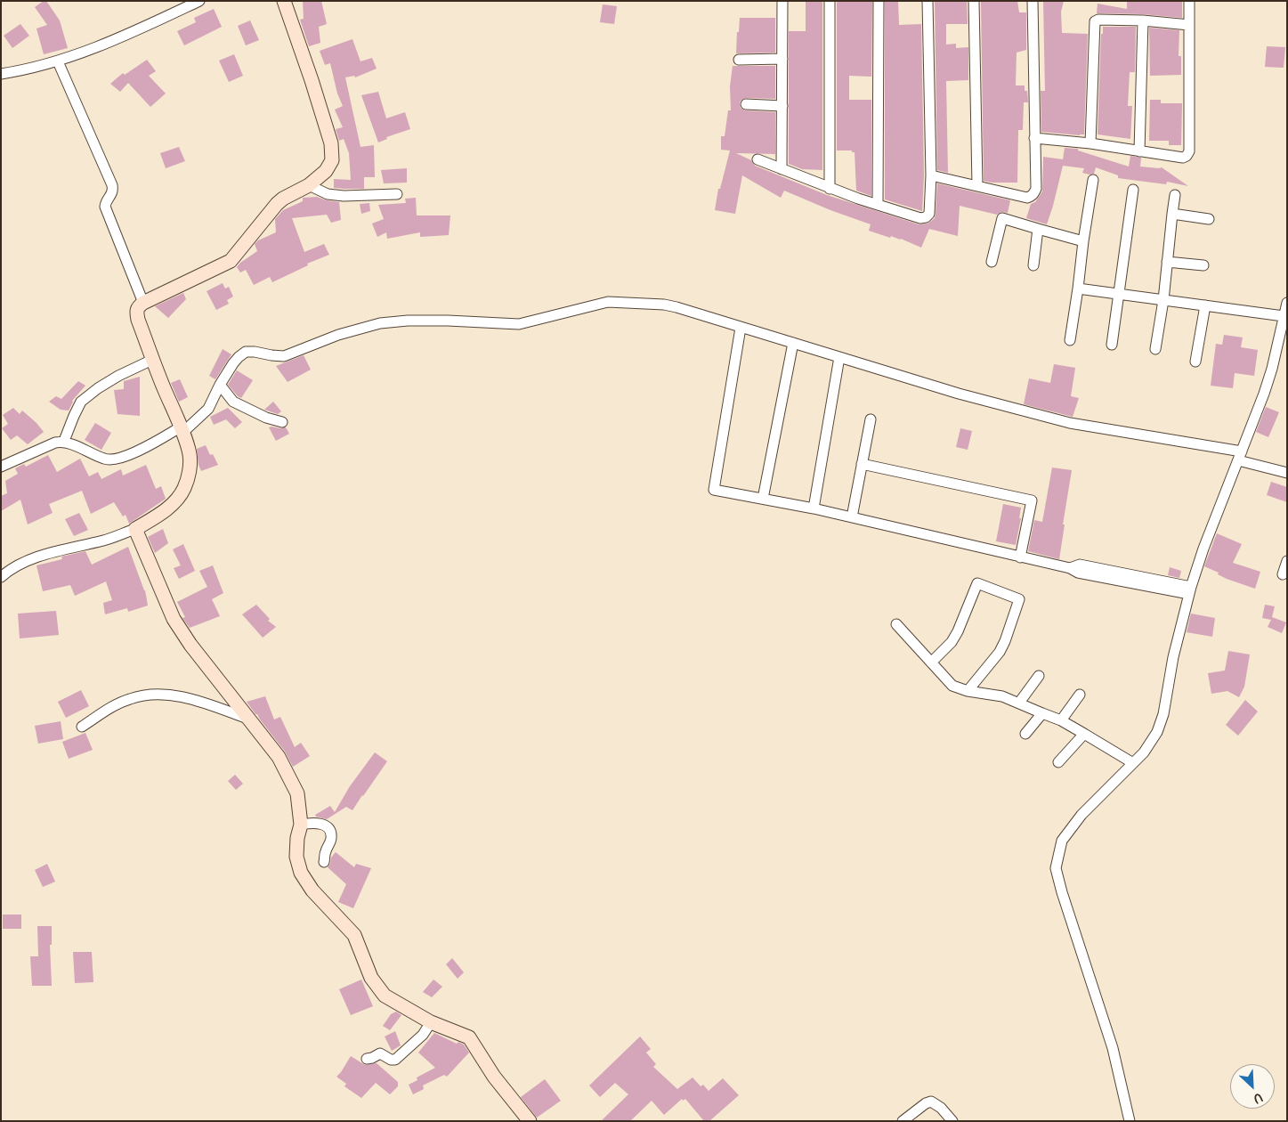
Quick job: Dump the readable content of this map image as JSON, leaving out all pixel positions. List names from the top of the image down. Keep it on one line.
{"north":"bottom right"}
